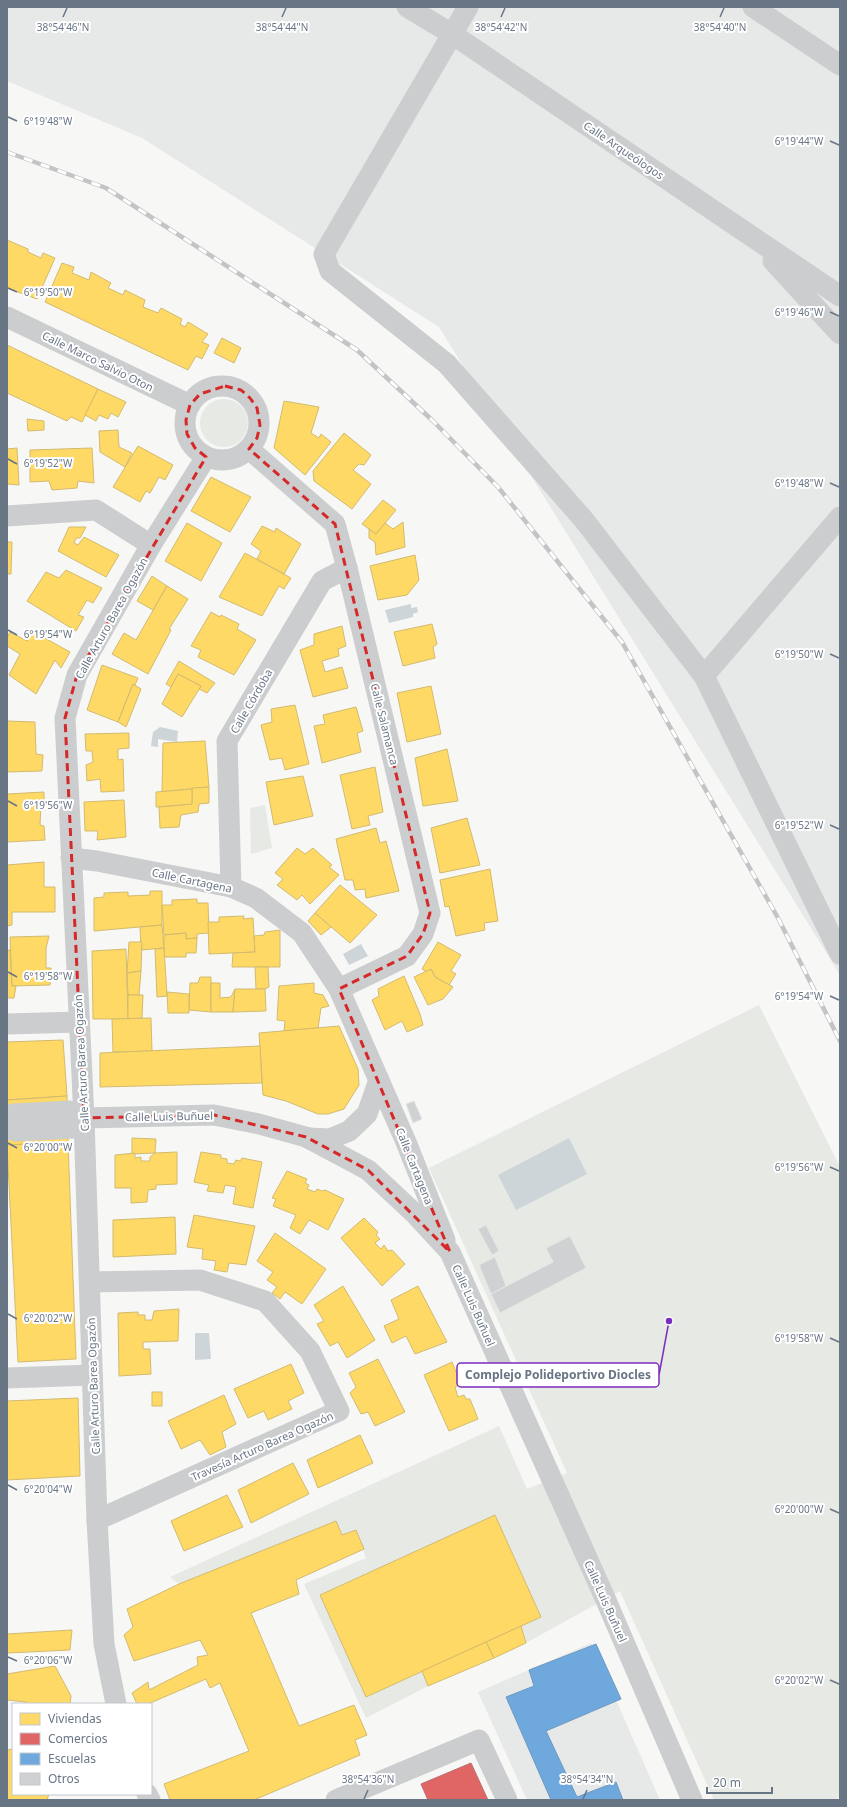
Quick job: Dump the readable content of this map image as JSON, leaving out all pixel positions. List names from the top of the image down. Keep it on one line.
{"streets":{"street":["Calle Arqueólogos","Calle Marco Salvio Oton","Calle Arturo Barea Ogazón","Calle Córdoba","Calle Salamanca","Calle Cartagena","Calle Luis Buñuel","Travesía Arturo Barea Ogazón"]},"crossings":[["Calle Marco Salvio Oton","Calle Arturo Barea Ogazón"],["Calle Marco Salvio Oton","Calle Salamanca"],["Calle Arturo Barea Ogazón","Calle Salamanca"],["Calle Arturo Barea Ogazón","Calle Cartagena"],["Calle Arturo Barea Ogazón","Calle Luis Buñuel"],["Calle Arturo Barea Ogazón","Travesía Arturo Barea Ogazón"],["Calle Córdoba","Calle Salamanca"],["Calle Córdoba","Calle Cartagena"],["Calle Salamanca","Calle Cartagena"],["Calle Cartagena","Calle Luis Buñuel"]],"places":["Complejo Polideportivo Diocles"],"legend":["Viviendas","Comercios","Escuelas","Otros"],"scale_bar":"20 m","coordinates":["38°54'46\"N","38°54'44\"N","38°54'40\"N","38°54'42\"N","6°19'48\"W","6°19'44\"W","6°19'50\"W","6°19'46\"W","6°19'52\"W","6°19'54\"W","6°19'56\"W","6°19'58\"W","6°20'00\"W","6°20'02\"W","6°20'04\"W","6°20'06\"W","38°54'36\"N","38°54'34\"N"]}
